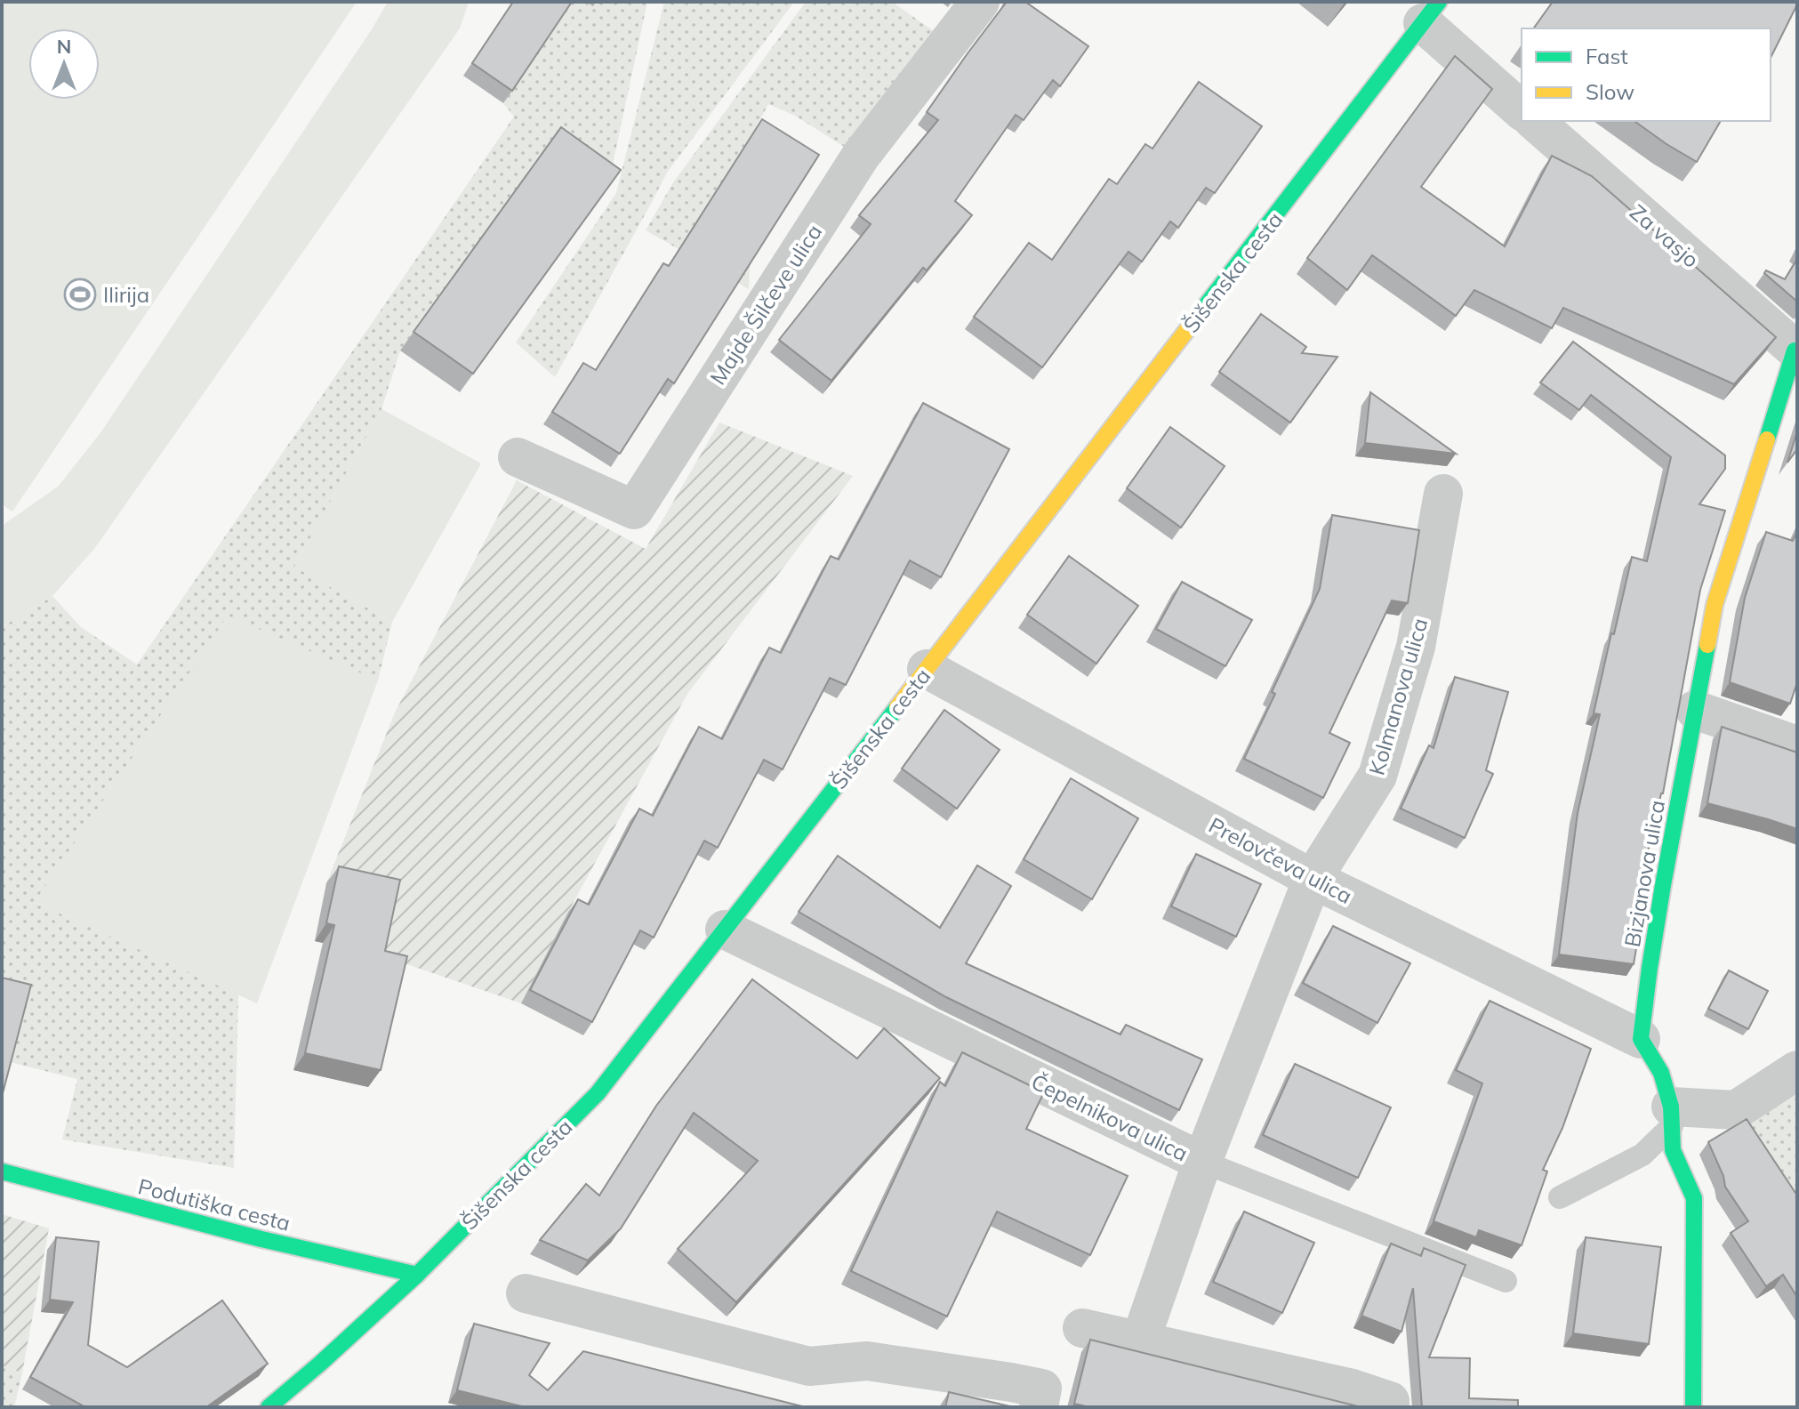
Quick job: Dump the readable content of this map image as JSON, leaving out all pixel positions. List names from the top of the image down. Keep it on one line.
{"streets":{"main road":["Šišenska cesta","Bizjanova ulica","Podutiška cesta"],"street":["Za vasjo","Majde Šilčeve ulica","Kolmanova ulica","Prelovčeva ulica","Čepelnikova ulica"]},"crossings":[["Za vasjo","Bizjanova ulica"],["Šišenska cesta","Prelovčeva ulica"],["Šišenska cesta","Čepelnikova ulica"],["Šišenska cesta","Podutiška cesta"],["Kolmanova ulica","Prelovčeva ulica"],["Kolmanova ulica","Čepelnikova ulica"],["Prelovčeva ulica","Bizjanova ulica"]],"places":{"sports":["Ilirija"]},"legend":["Fast","Slow"],"north":"top"}
